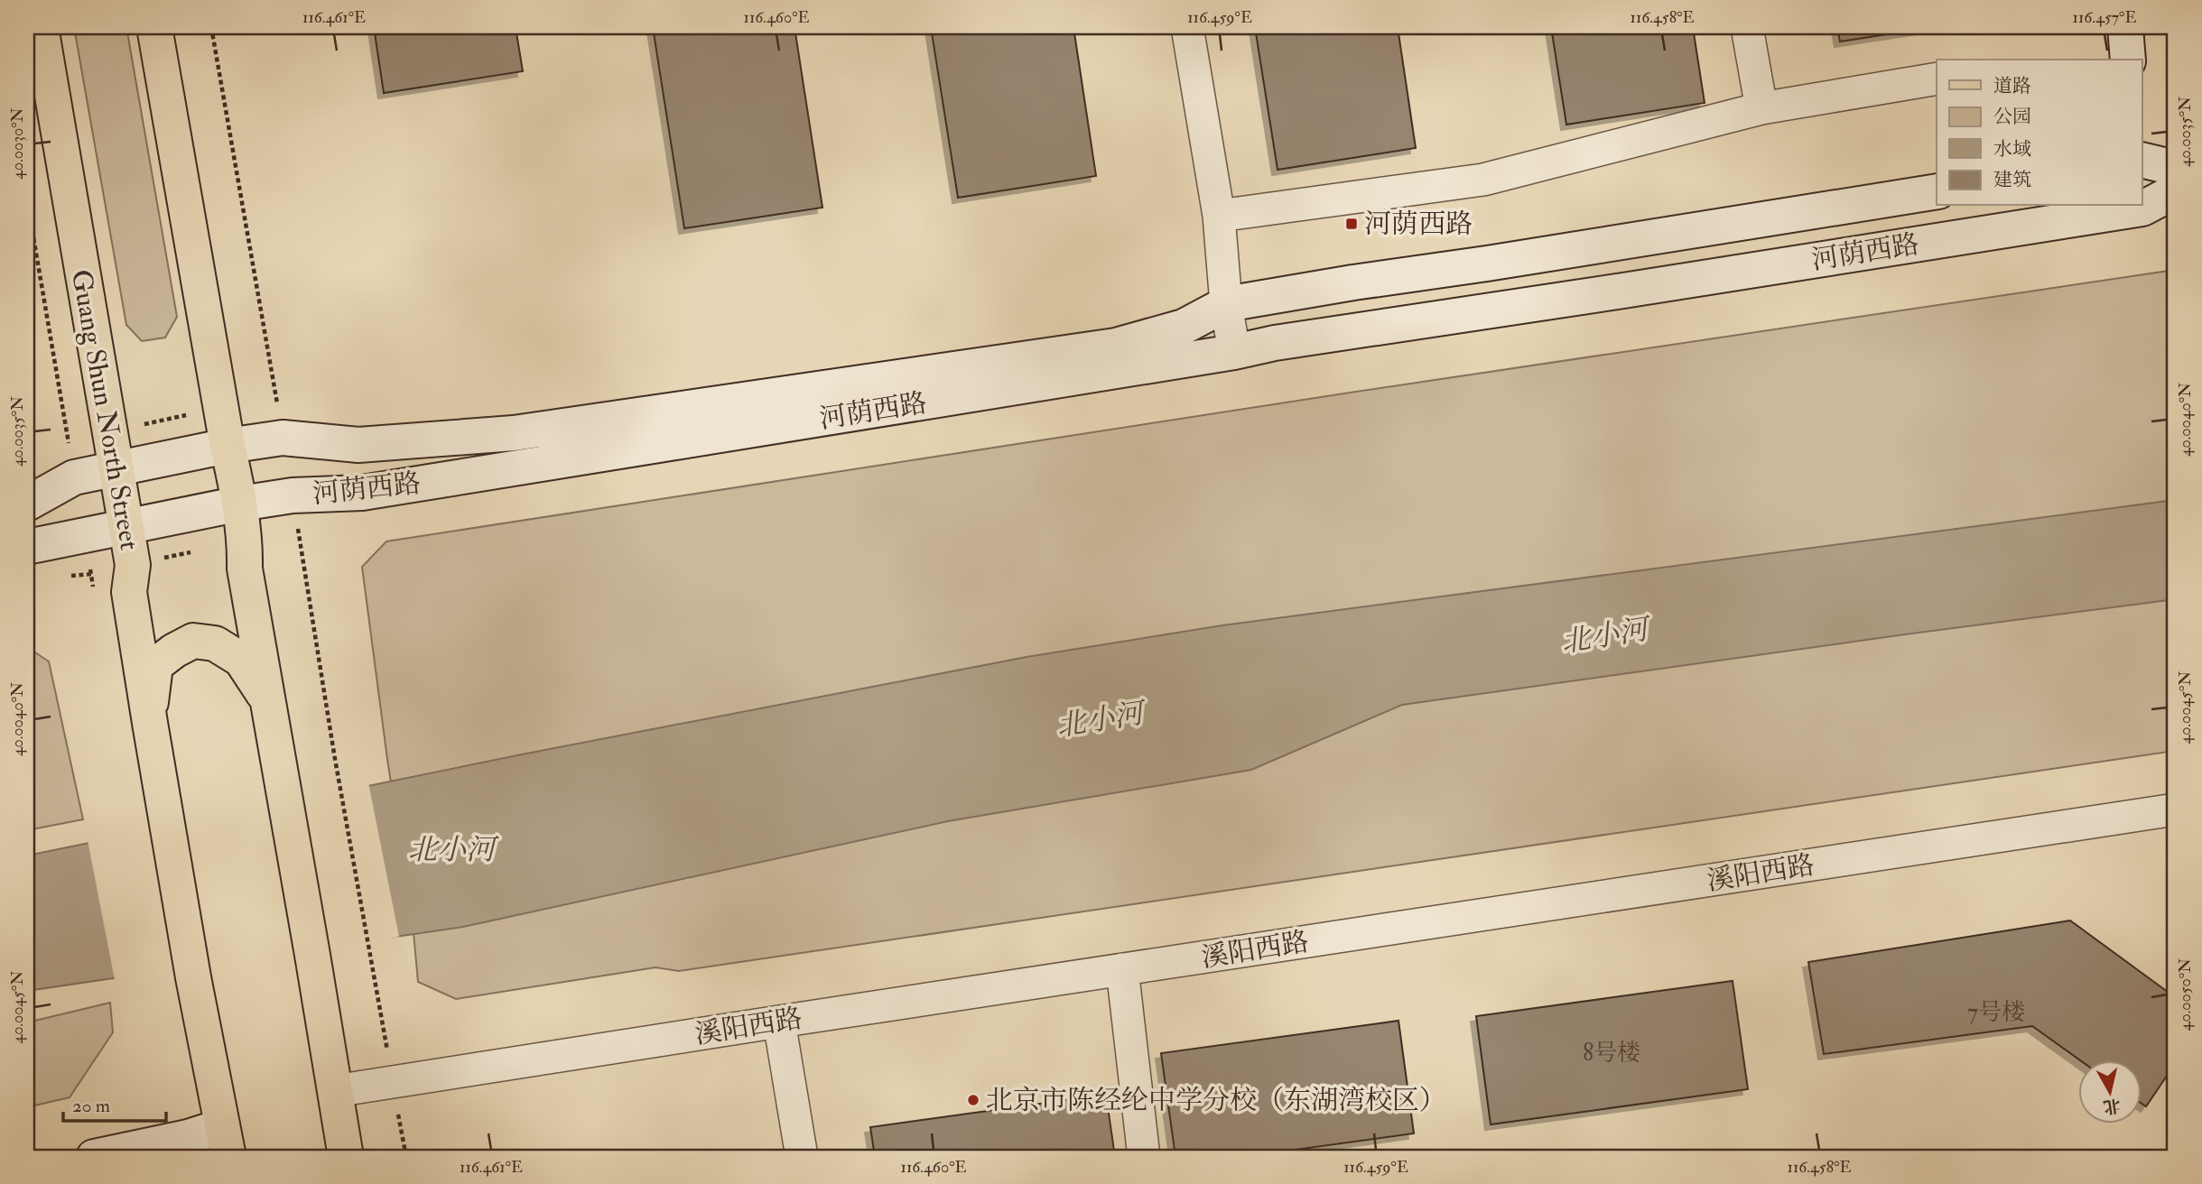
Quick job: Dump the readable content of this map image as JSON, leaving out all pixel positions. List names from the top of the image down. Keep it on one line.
{"streets":{"main road":["Guang Shun North Street"],"street":["河荫西路","溪阳西路"]},"crossings":[["河荫西路","Guang Shun North Street"]],"water":["北小河"],"places":{"transit":["河荫西路"],"other":["北京市陈经纶中学分校（东湖湾校区）"]},"house_numbers":["7号楼","8号楼"],"legend":["道路","公园","水域","建筑"],"scale_bar":"20 m","north":"bottom","coordinates":["116.461°E","116.460°E","116.459°E","116.458°E","116.457°E","40.0035°N","40.0030°N","40.0040°N","40.0045°N","40.0050°N"]}
